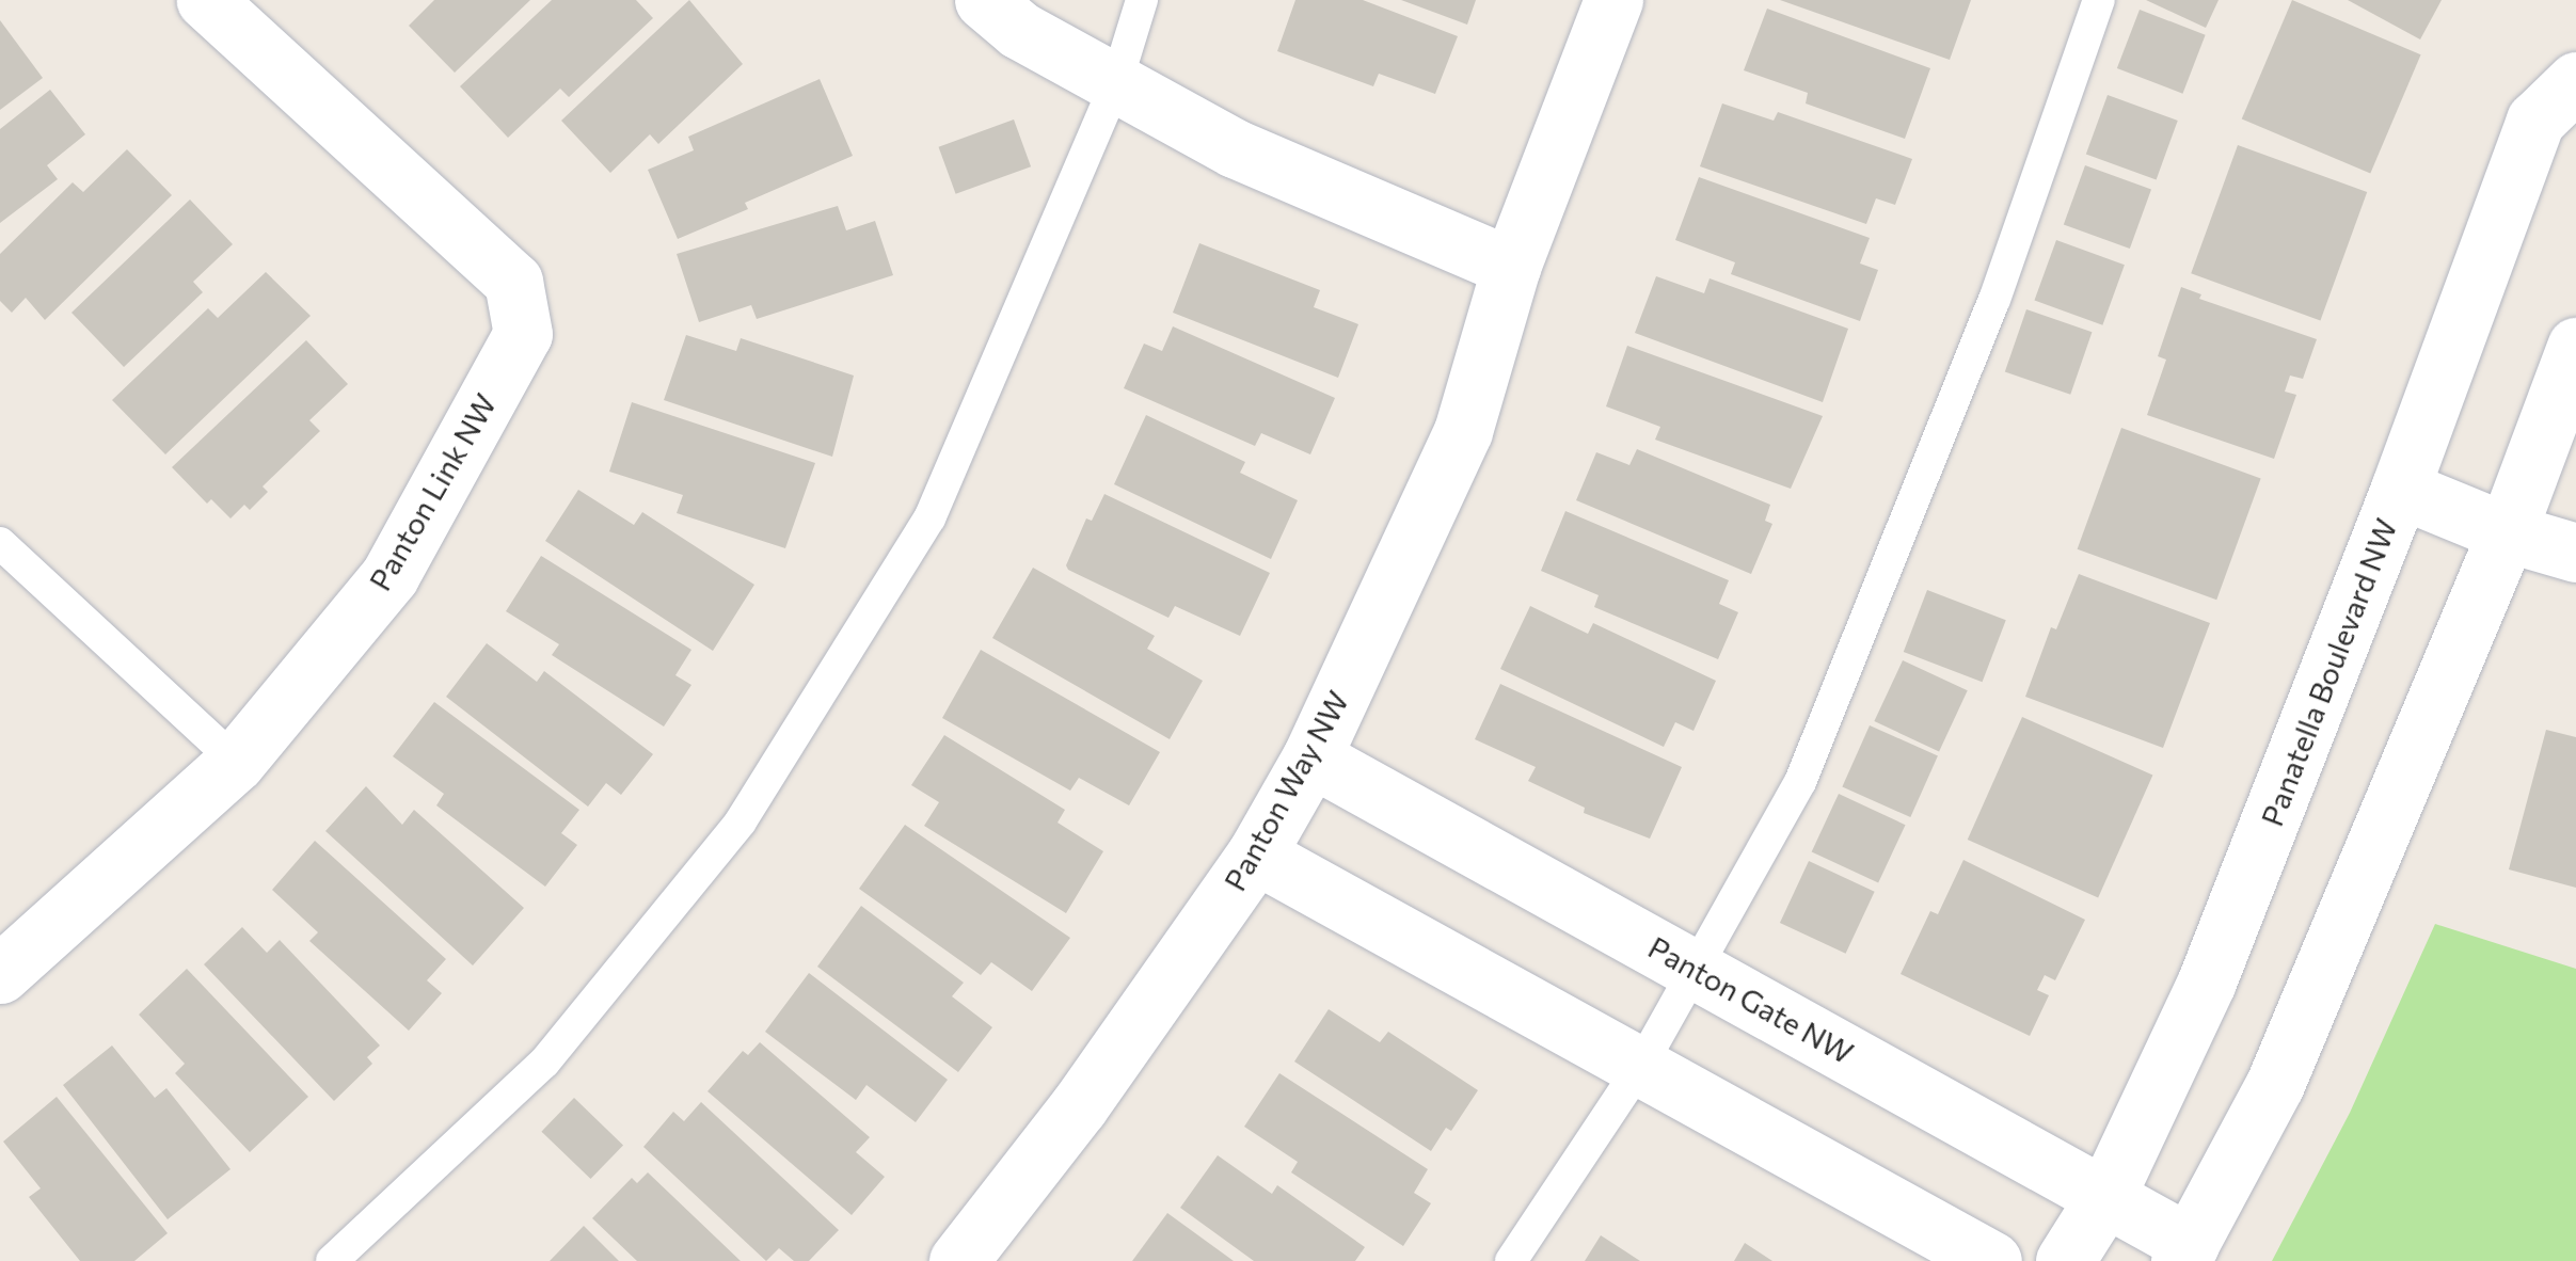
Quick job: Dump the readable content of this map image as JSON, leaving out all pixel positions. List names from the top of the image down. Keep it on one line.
{"streets":{"street":["Panton Link NW","Panatella Boulevard NW","Panton Way NW","Panton Gate NW"]},"crossings":[["Panatella Boulevard NW","Panton Gate NW"],["Panton Way NW","Panton Gate NW"]]}
